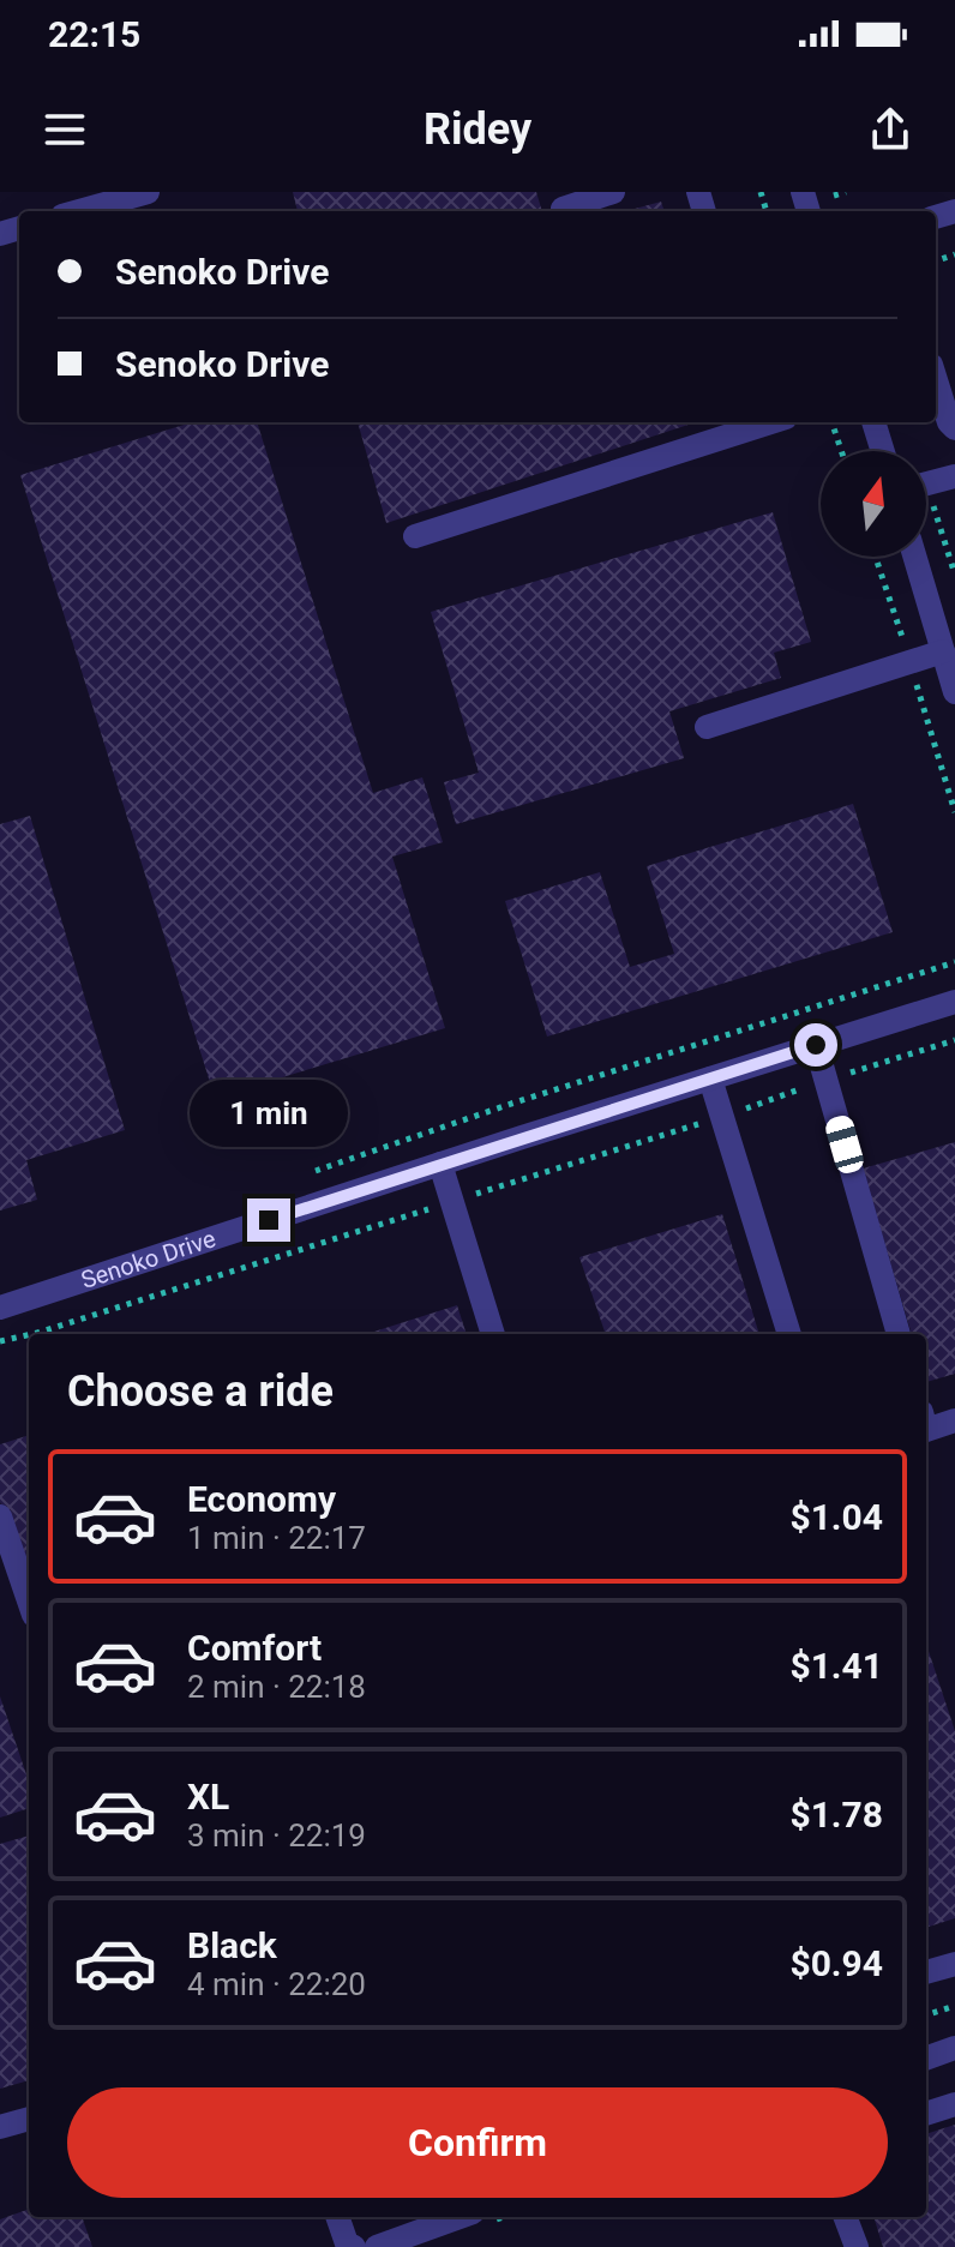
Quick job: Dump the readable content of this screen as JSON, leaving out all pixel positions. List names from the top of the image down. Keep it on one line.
{"streets":{"street":["Senoko Drive"]},"north":"top","page":{"status":"22:15","header":"Ridey","banner":["Senoko Drive","Senoko Drive"],"bubble":"1 min","heading":"Choose a ride","list":[{"name":"Economy","note":"1 min · 22:17","value":"$1.04"},{"name":"Comfort","note":"2 min · 22:18","value":"$1.41"},{"name":"XL","note":"3 min · 22:19","value":"$1.78"},{"name":"Black","note":"4 min · 22:20","value":"$0.94"}],"buttons":"Confirm"}}
